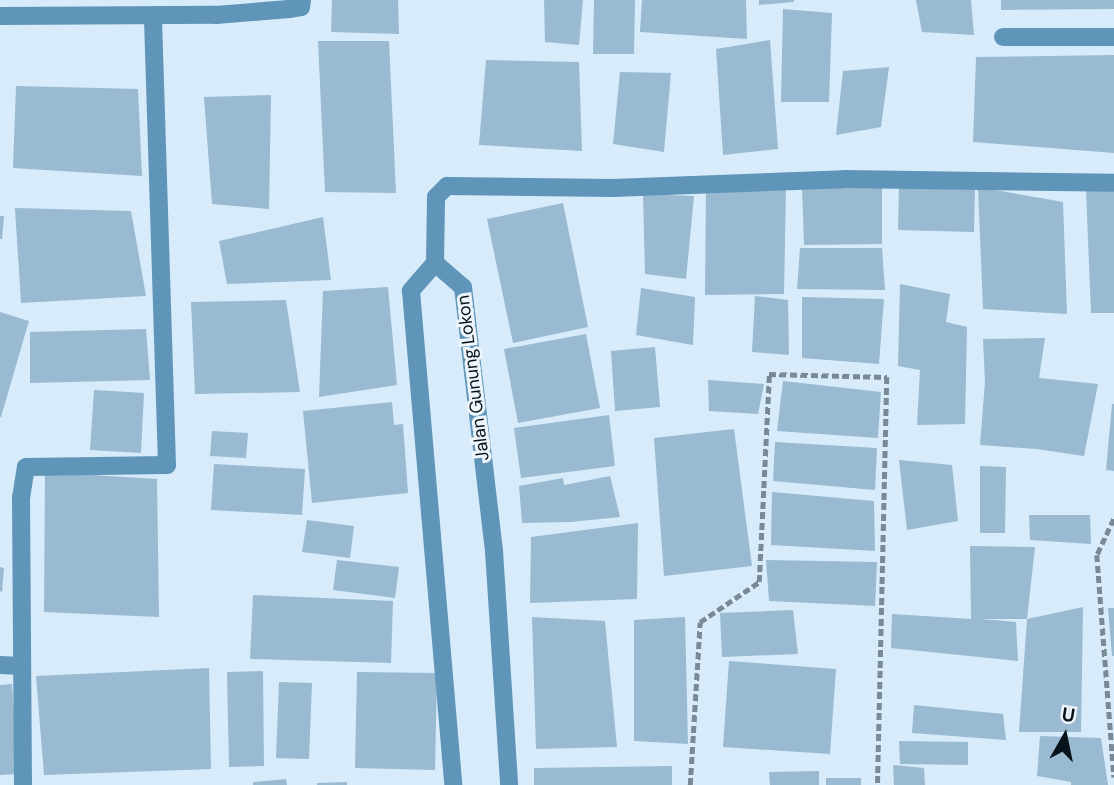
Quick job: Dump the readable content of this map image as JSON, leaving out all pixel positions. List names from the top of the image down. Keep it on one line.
{"streets":{"street":["Jalan Gunung Lokon"]},"north":"top"}
